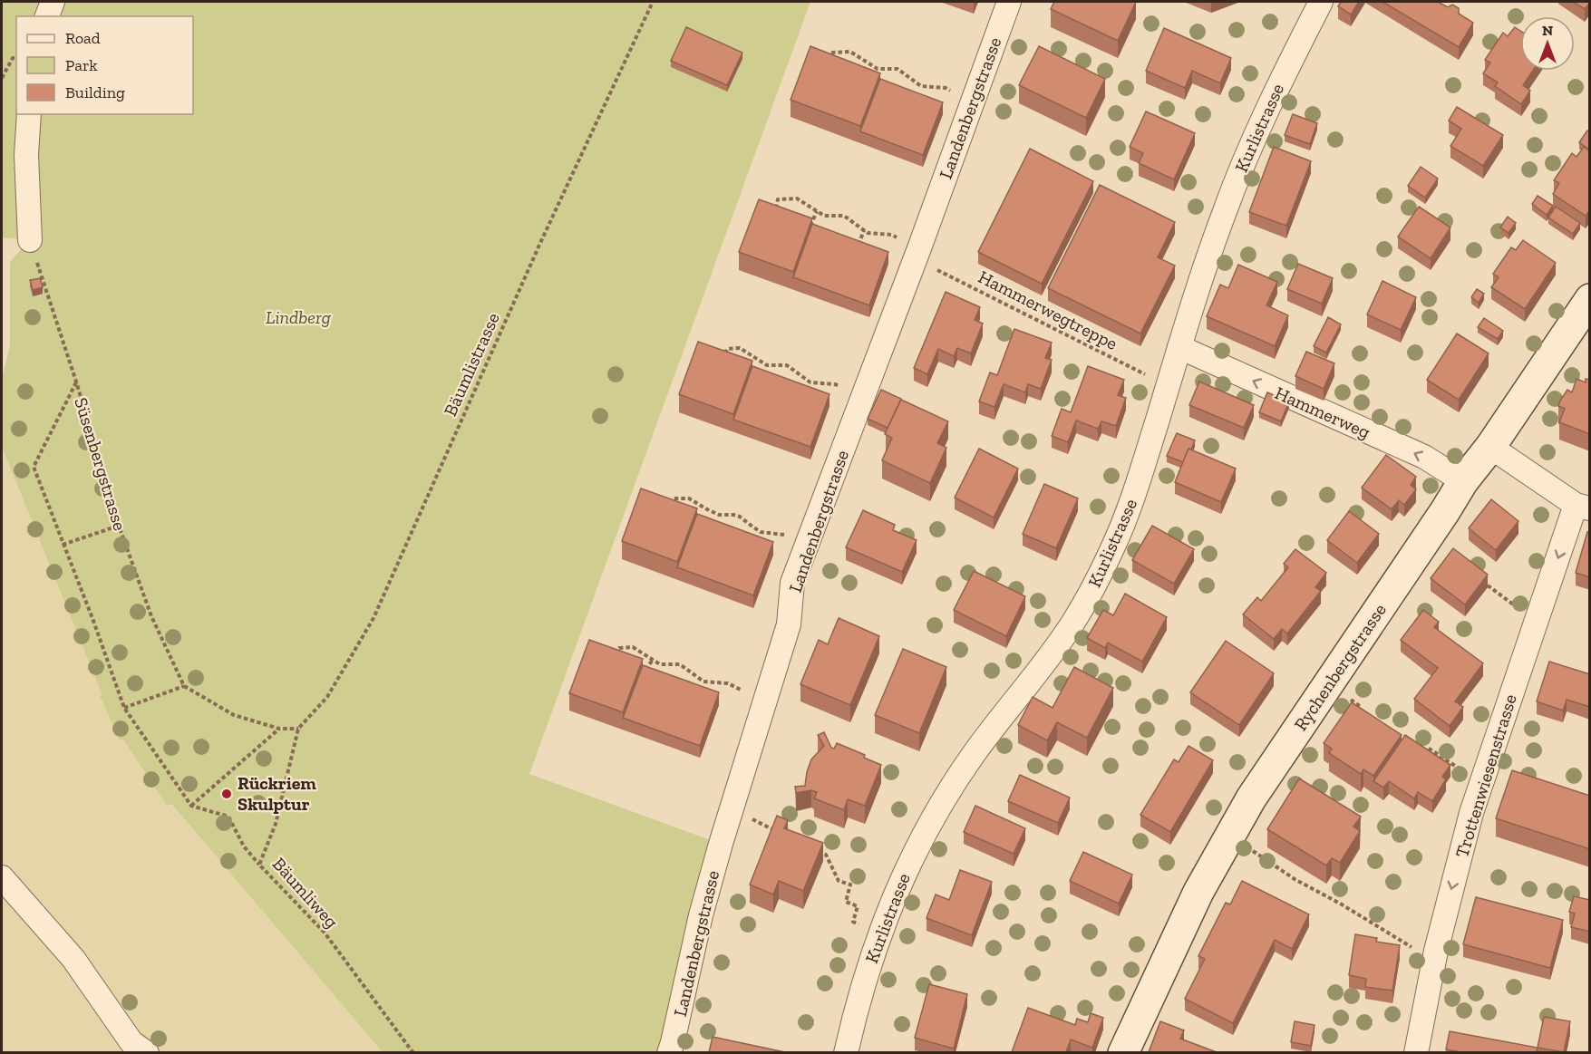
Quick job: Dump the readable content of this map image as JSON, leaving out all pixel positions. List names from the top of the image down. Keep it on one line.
{"streets":{"street":["Landenbergstrasse","Kurlistrasse","Hammerweg","Rychenbergstrasse","Trottenwiesenstrasse"],"path":["Hammerwegtreppe","Bäumlistrasse","Süsenbergstrasse","Bäumliweg"]},"crossings":[["Landenbergstrasse","Hammerwegtreppe"],["Kurlistrasse","Hammerwegtreppe"],["Kurlistrasse","Hammerweg"],["Bäumlistrasse","Bäumliweg"],["Hammerweg","Rychenbergstrasse"]],"one_way":["Hammerweg","Trottenwiesenstrasse"],"parks":["Lindberg"],"places":["Rückriem Skulptur"],"legend":["Road","Park","Building"],"north":"top"}
